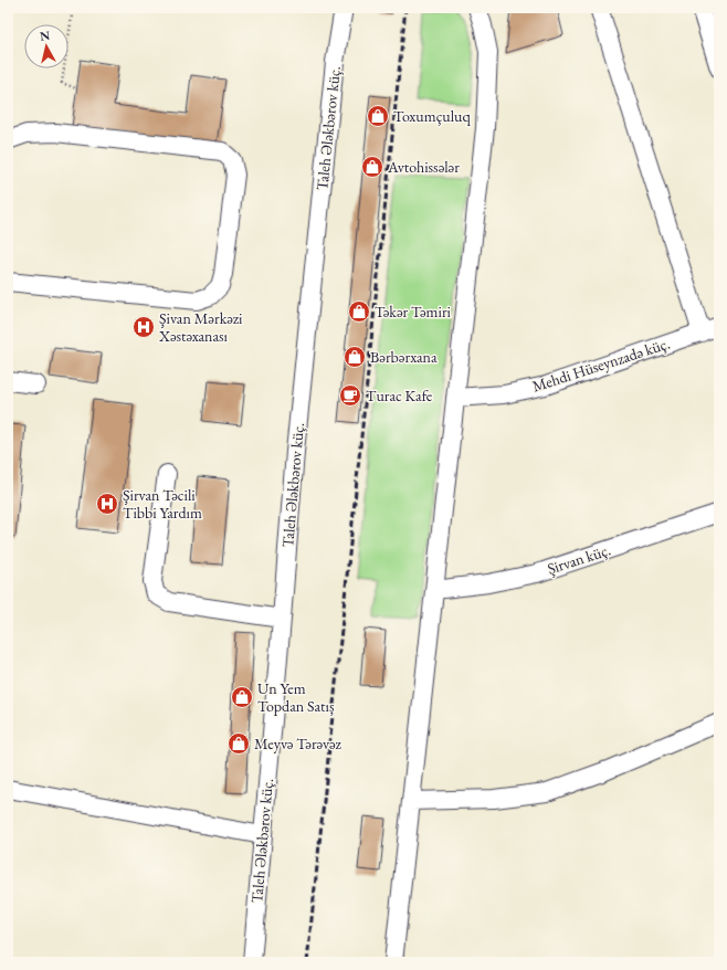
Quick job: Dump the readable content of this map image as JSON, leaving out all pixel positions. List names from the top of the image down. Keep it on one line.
{"streets":{"street":["Taleh Ələkbərov küç.","Mehdi Hüseynzadə küç.","Şirvan küç."]},"places":{"shop":["Toxumçuluq","Avtohissələr","Təkər Təmiri","Bərbərxana","Un Yem Topdan Satış","Meyvə Tərəvəz"],"hospital":["Şivan Mərkəzi Xəstəxanası","Şirvan Təcili Tibbi Yardım"],"cafe":["Turac Kafe"]},"north":"top"}
